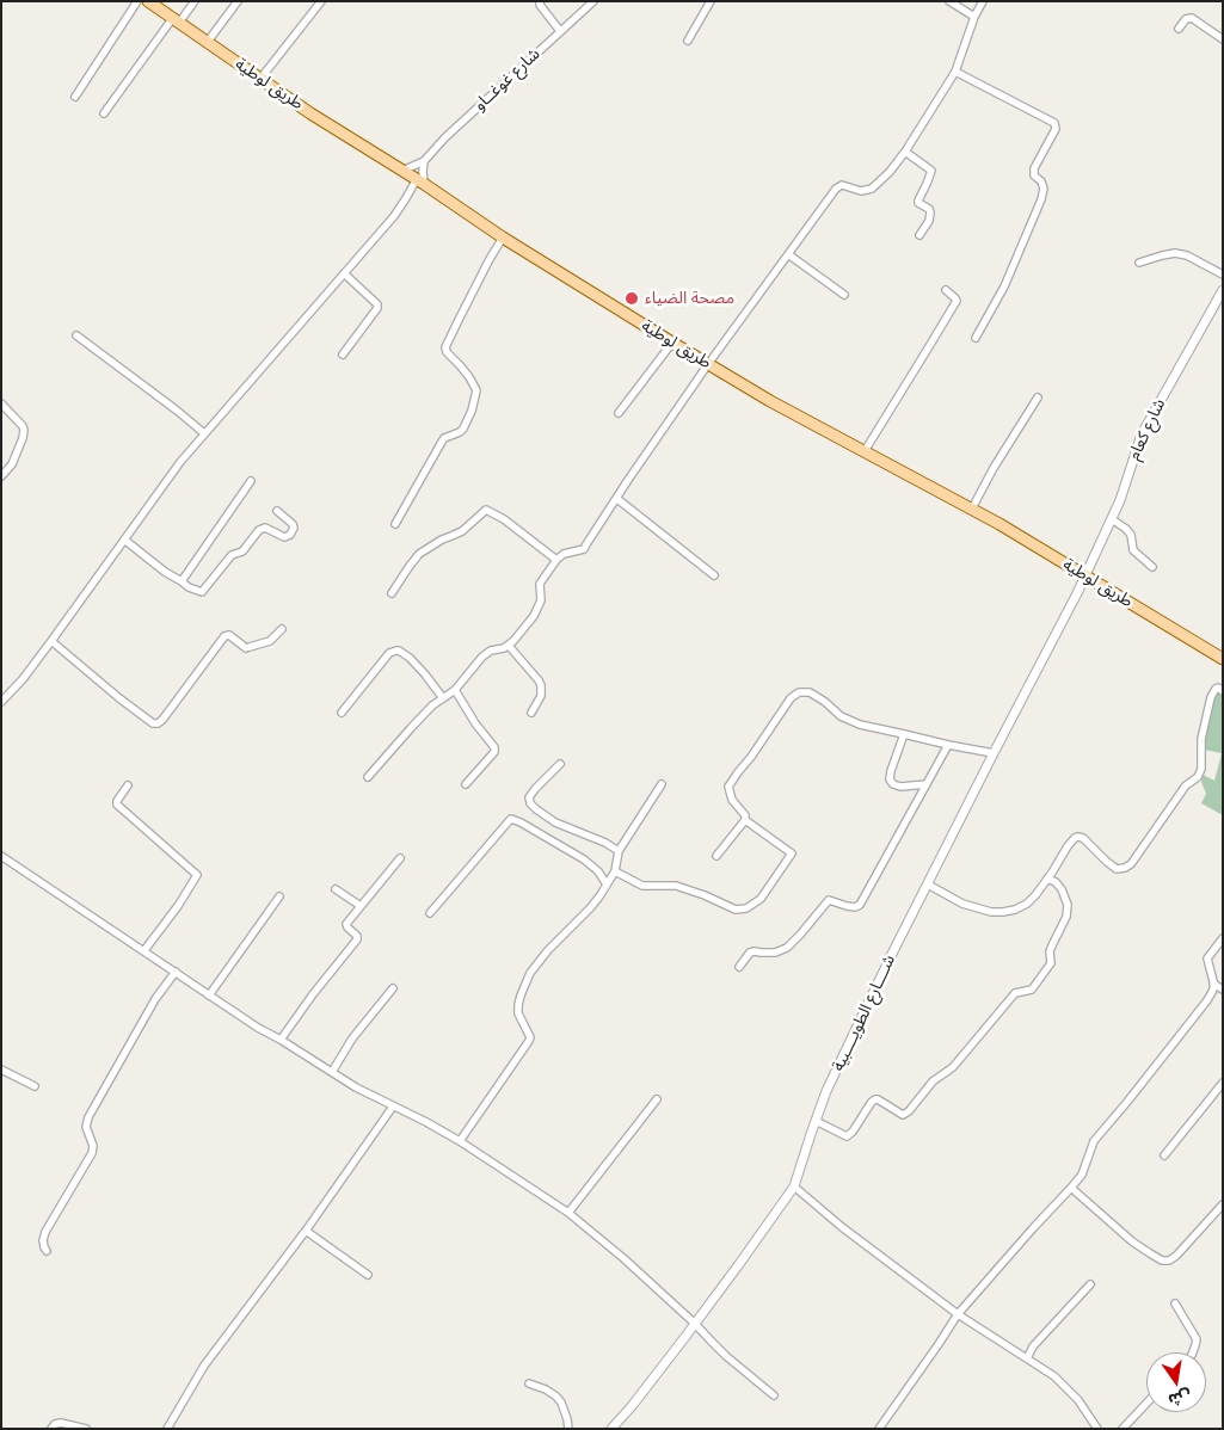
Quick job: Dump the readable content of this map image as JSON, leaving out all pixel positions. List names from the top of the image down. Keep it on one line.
{"streets":{"main road":["طريق لوطية"],"street":["شارع غوغــاو","شارع كعام","شــــارع الطويــــبية"]},"crossings":[["طريق لوطية","شارع كعام"],["طريق لوطية","شــــارع الطويــــبية"],["شارع كعام","شــــارع الطويــــبية"]],"places":["مصحة الضياء"],"north":"bottom"}
